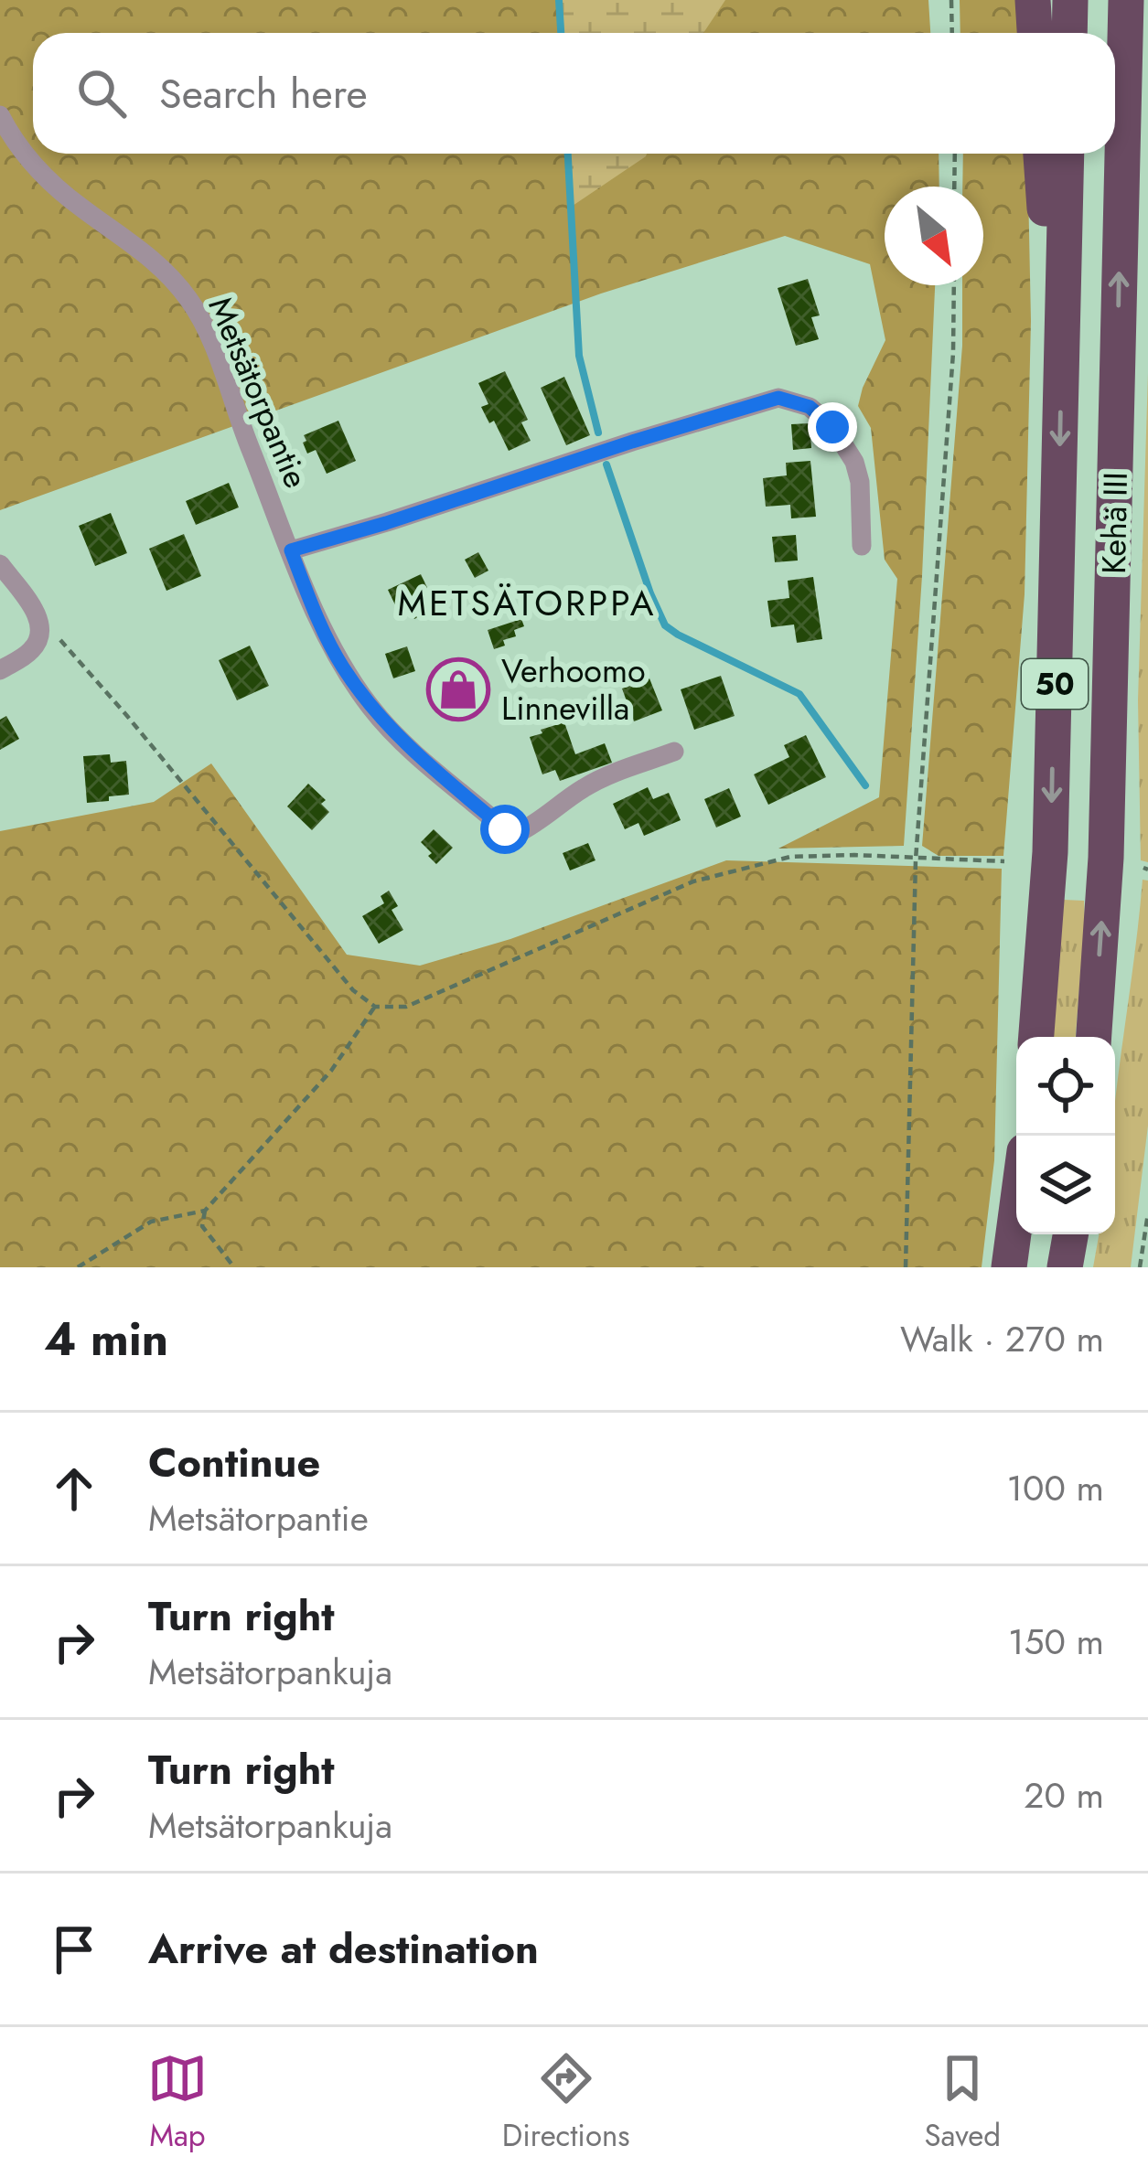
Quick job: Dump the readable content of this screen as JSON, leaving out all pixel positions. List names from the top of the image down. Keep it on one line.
{"streets":{"highway":["Kehä III","50"],"street":["Metsätorpantie"]},"districts":["METSÄTORPPA"],"places":{"shop":["Verhoomo Linnevilla"]},"north":"bottom right","page":{"search":"Search here","heading":["4 min","Walk · 270 m"],"list":[["Continue","Metsätorpantie","100 m"],["Turn right","Metsätorpankuja","150 m"],["Turn right","Metsätorpankuja","20 m"],"Arrive at destination"],"nav":["Map","Directions","Saved"]}}
